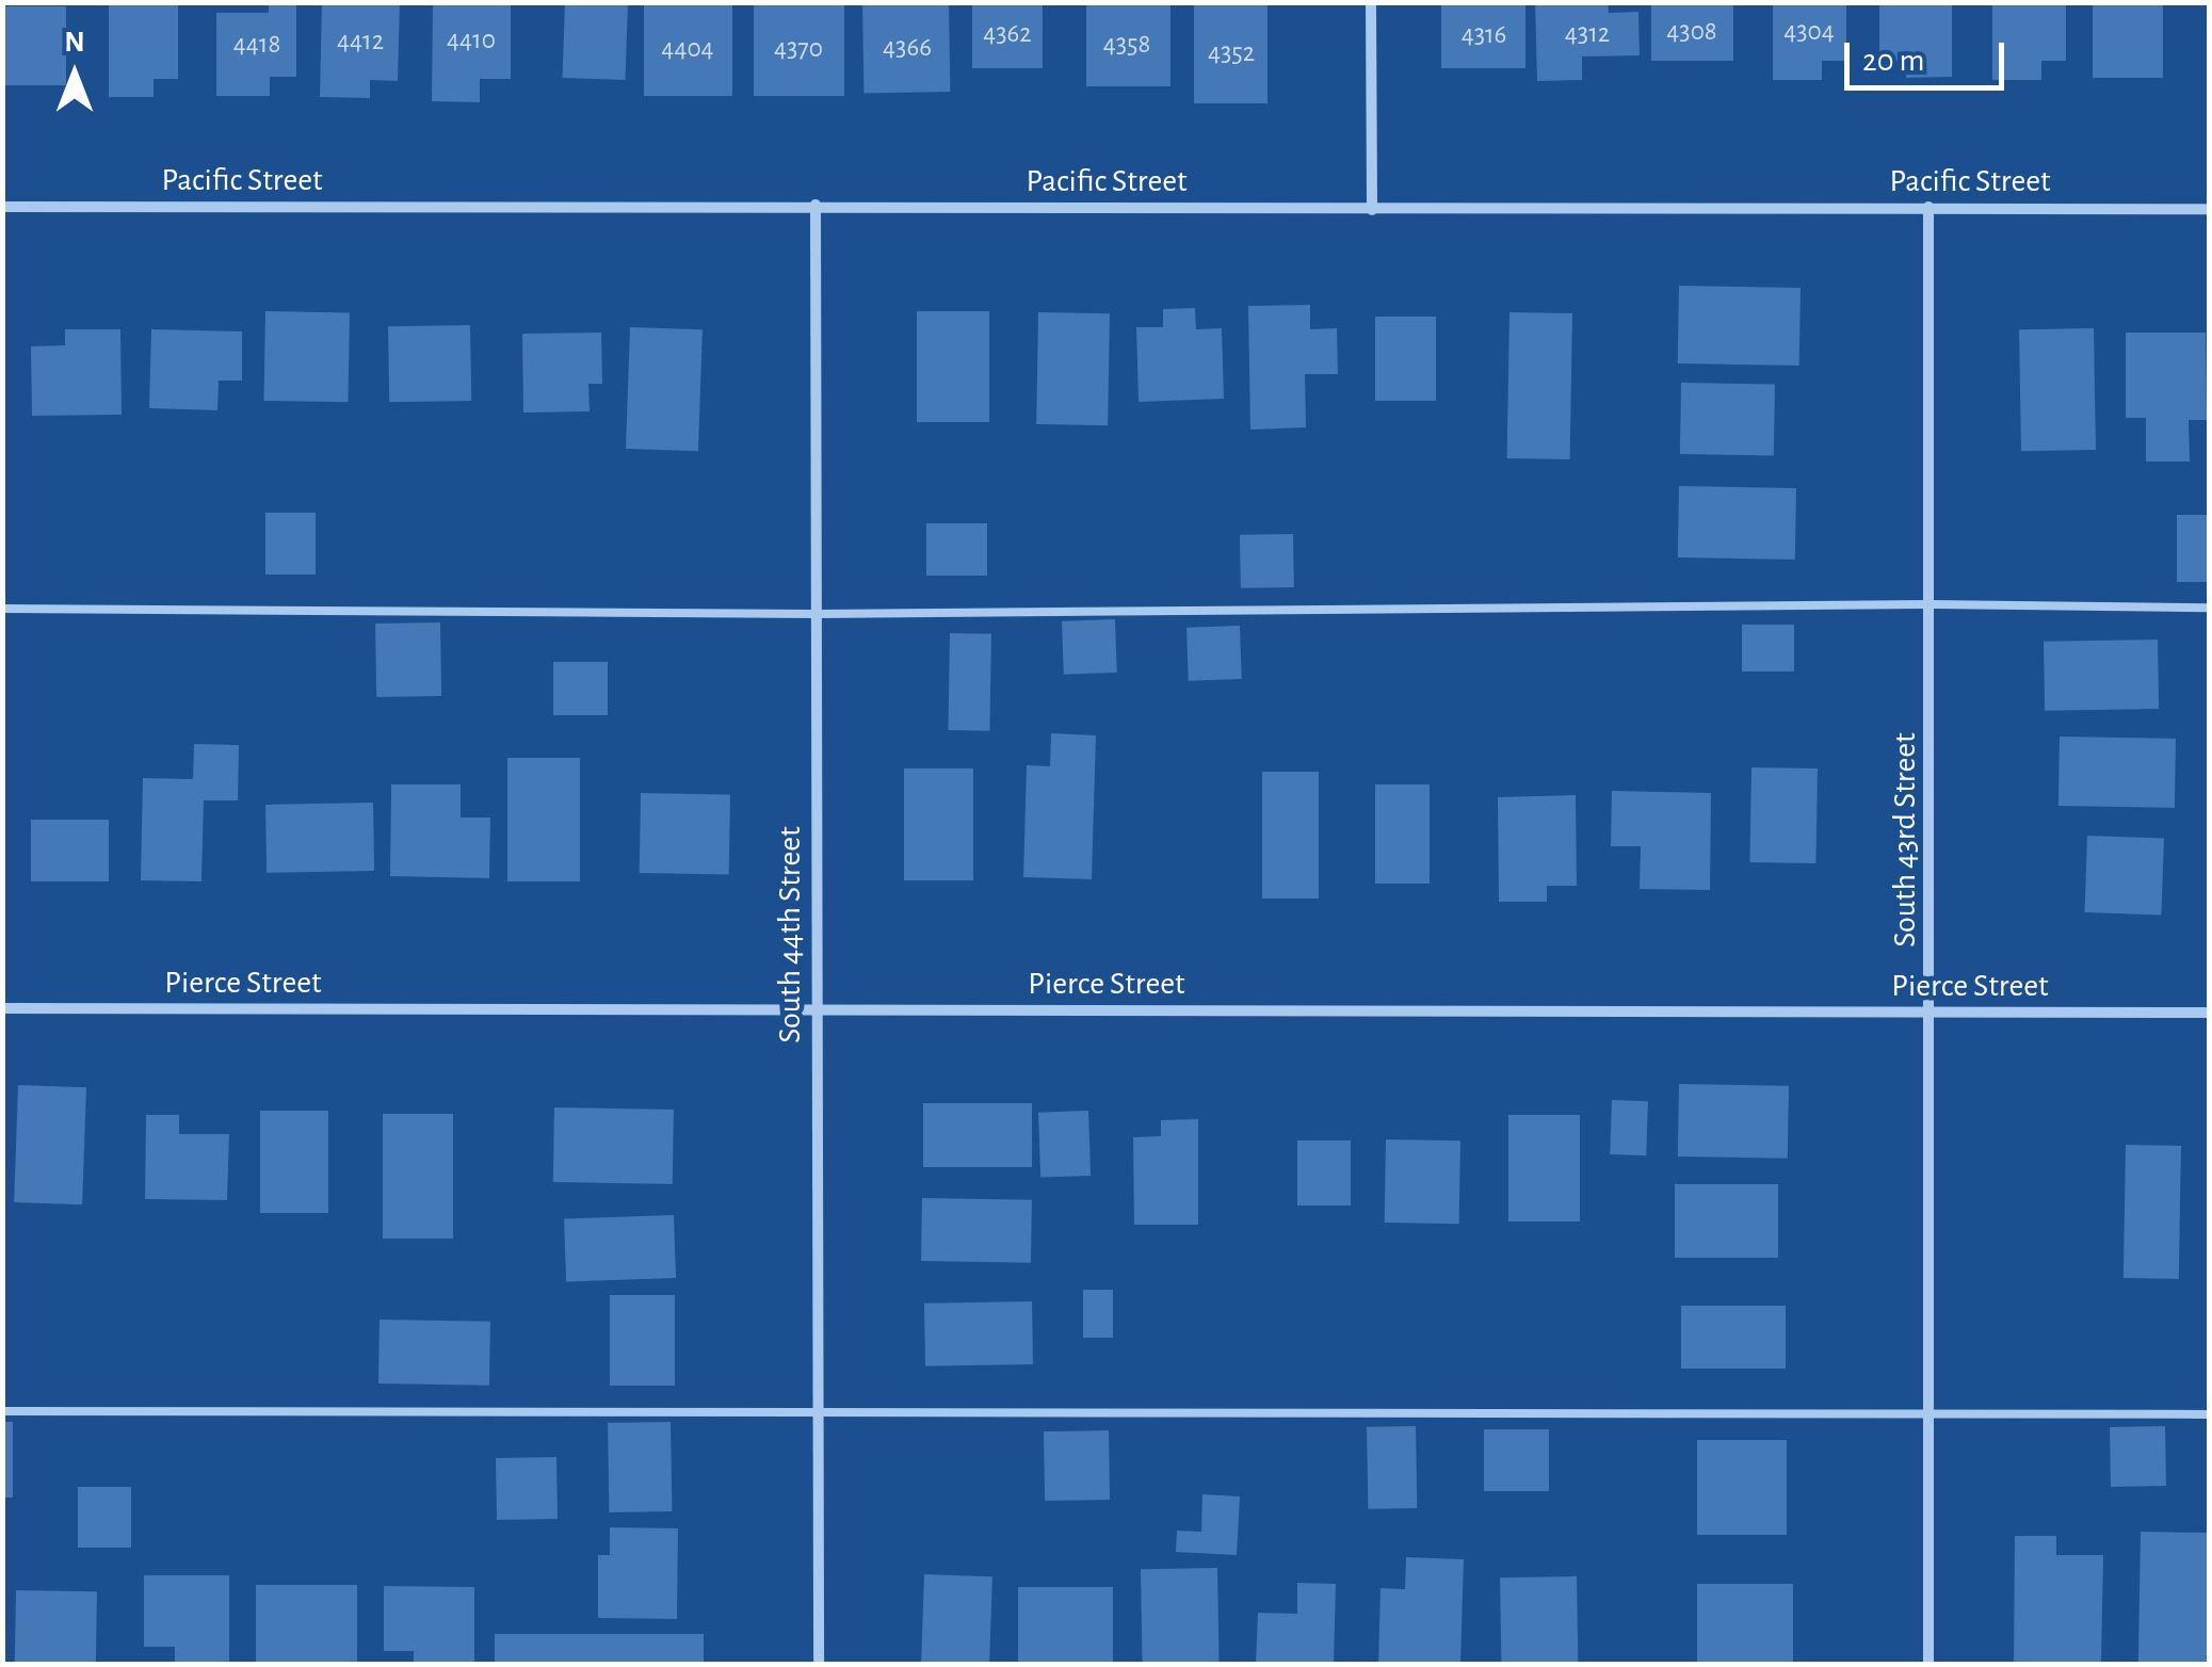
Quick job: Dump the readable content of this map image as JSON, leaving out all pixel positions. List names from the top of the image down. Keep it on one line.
{"streets":{"street":["Pacific Street","South 43rd Street","South 44th Street","Pierce Street"]},"crossings":[["Pacific Street","South 43rd Street"],["Pacific Street","South 44th Street"],["South 43rd Street","Pierce Street"],["South 44th Street","Pierce Street"]],"house_numbers":["4308","4304","4362","4312","4316","4410","4412","4418","4358","4366","4404","4370","4352"],"scale_bar":"20 m","north":"top"}
